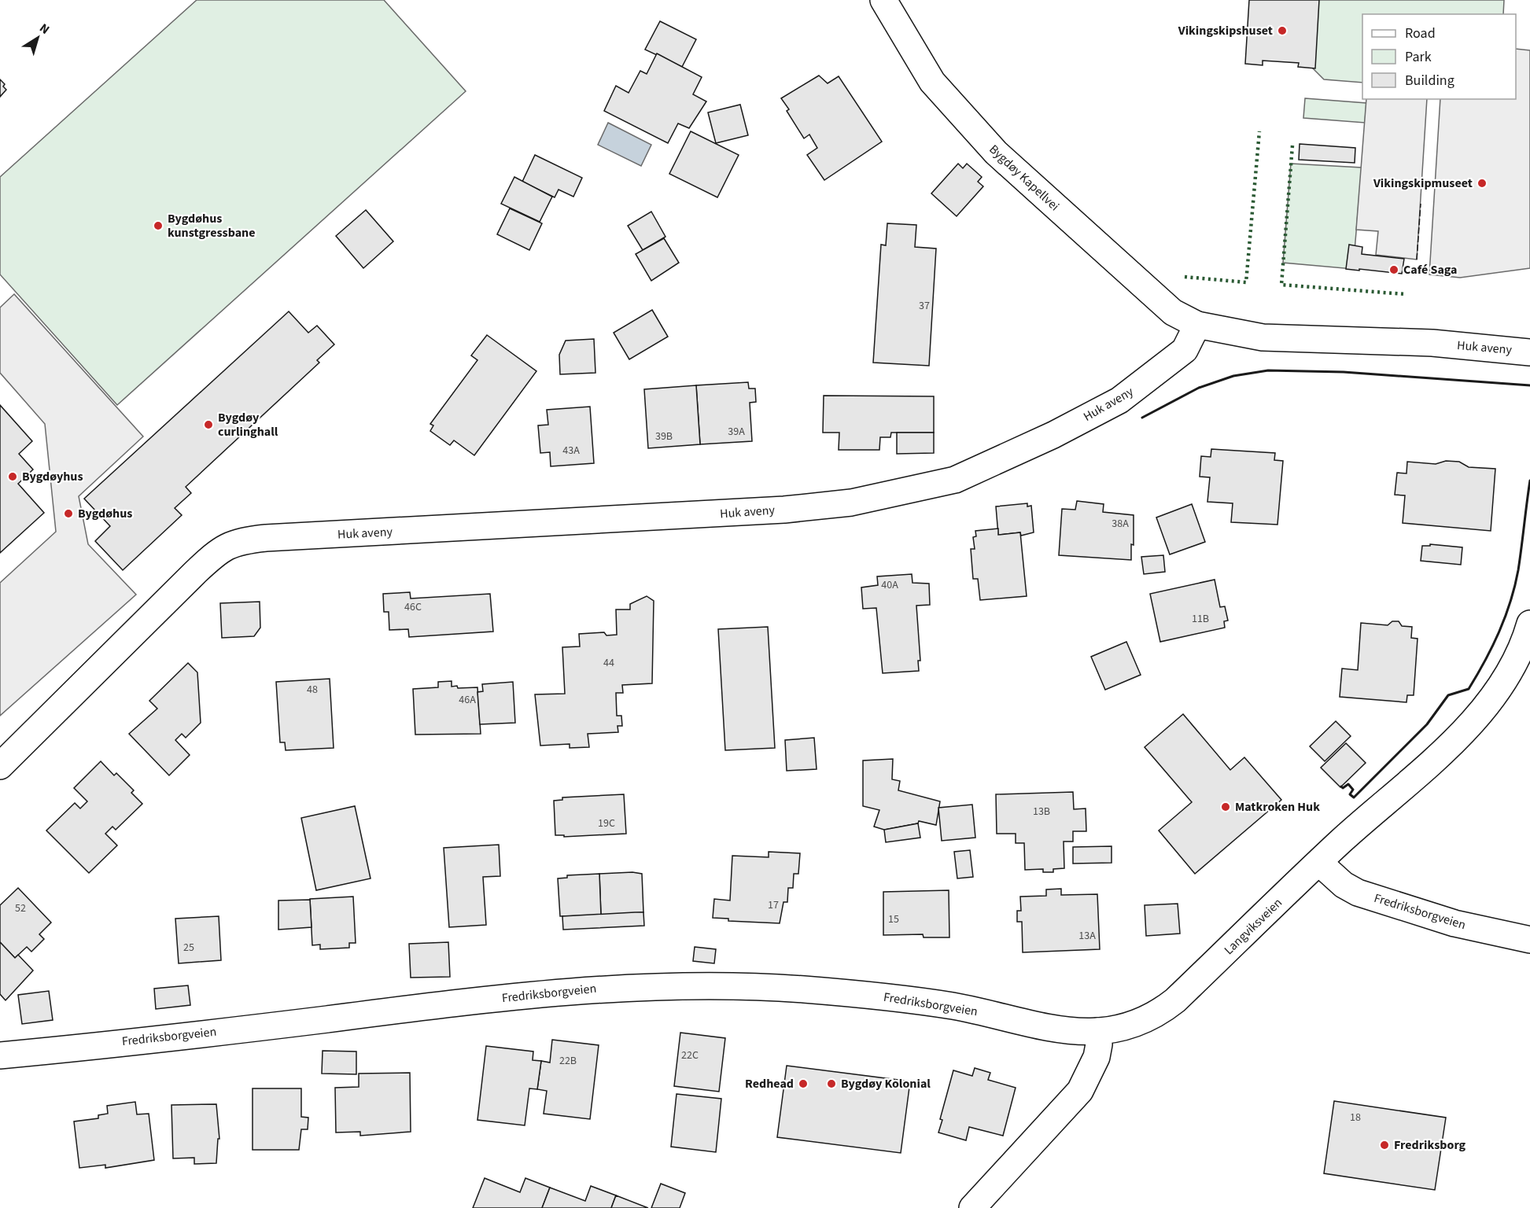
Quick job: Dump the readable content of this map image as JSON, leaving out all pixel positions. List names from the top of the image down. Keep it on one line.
{"streets":{"street":["Bygdøy Kapellvei","Huk aveny","Fredriksborgveien","Langviksveien"]},"crossings":[["Bygdøy Kapellvei","Huk aveny"],["Fredriksborgveien","Langviksveien"]],"places":["Vikingskipshuset","Vikingskipmuseet","Bygdøhus kunstgressbane","Café Saga","Bygdøy curlinghall","Bygdøyhus","Bygdøhus","Matkroken Huk","Redhead","Bygdøy Kolonial","Fredriksborg"],"house_numbers":["37","39A","39B","43A","38A","40A","46C","11B","44","48","46A","13B","19C","17","52","15","13A","25","22C","22B","18"],"legend":["Road","Park","Building"],"north":"top right"}
